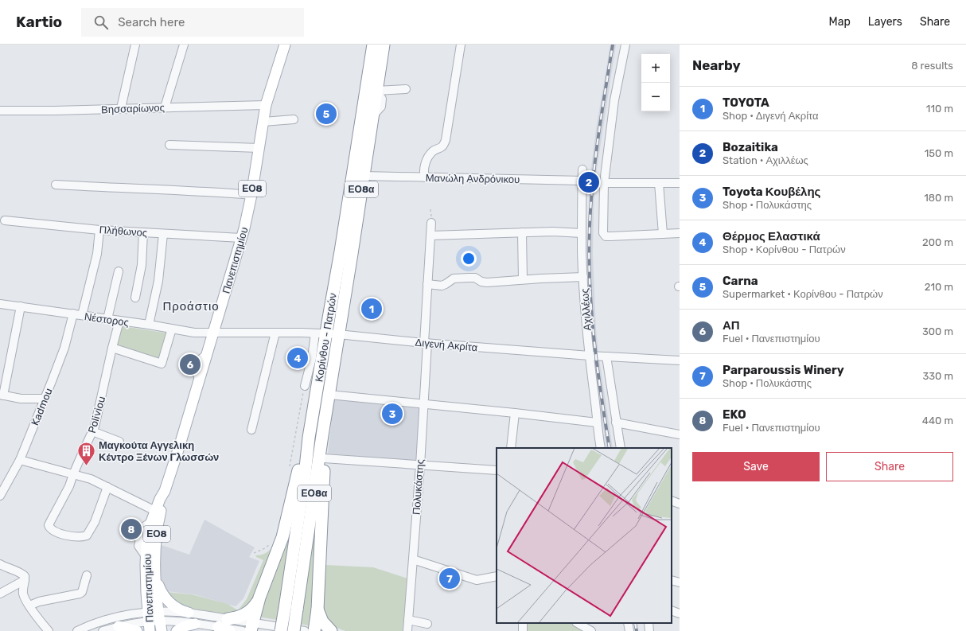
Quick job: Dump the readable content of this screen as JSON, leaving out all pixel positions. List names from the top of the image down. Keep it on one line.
{"streets":{"highway":["ΕΟ8α","Κορίνθου - Πατρών"],"main road":["ΕΟ8","Πανεπιστημίου"],"street":["Βησσαρίωνος","Μανώλη Ανδρόνικου","Πλήθωνος","Αχιλλέως","Νέστορος","Διγενή Ακρίτα","Kadmou","Poliviou","Πολυκάστης"]},"crossings":[["Βησσαρίωνος","Πανεπιστημίου"],["Μανώλη Ανδρόνικου","Αχιλλέως"],["Μανώλη Ανδρόνικου","Κορίνθου - Πατρών"],["Πλήθωνος","Πανεπιστημίου"],["Πανεπιστημίου","Νέστορος"],["Πανεπιστημίου","Διγενή Ακρίτα"],["Αχιλλέως","Διγενή Ακρίτα"],["Νέστορος","Διγενή Ακρίτα"],["Νέστορος","Kadmou"],["Νέστορος","Poliviou"],["Κορίνθου - Πατρών","Διγενή Ακρίτα"],["Διγενή Ακρίτα","Πολυκάστης"]],"districts":["Προάστιο"],"places":{"building":["Μαγκούτα Αγγελικη Κέντρο Ξένων Γλωσσών"]},"page":{"header":"Kartio","search":"Search here","nav":["Map","Layers","Share"],"heading":["Nearby","8 results"],"map_buttons":["+","−"],"list":[{"mark":"1","name":"TOYOTA","note":"Shop · Διγενή Ακρίτα","value":"110 m"},{"mark":"2","name":"Bozaitika","note":"Station · Αχιλλέως","value":"150 m"},{"mark":"3","name":"Toyota Κουβέλης","note":"Shop · Πολυκάστης","value":"180 m"},{"mark":"4","name":"Θέρμος Ελαστικά","note":"Shop · Κορίνθου - Πατρών","value":"200 m"},{"mark":"5","name":"Carna","note":"Supermarket · Κορίνθου - Πατρών","value":"210 m"},{"mark":"6","name":"ΑΠ","note":"Fuel · Πανεπιστημίου","value":"300 m"},{"mark":"7","name":"Parparoussis Winery","note":"Shop · Πολυκάστης","value":"330 m"},{"mark":"8","name":"EKO","note":"Fuel · Πανεπιστημίου","value":"440 m"}],"pins":["5","2","1","4","6","3","8","7"],"buttons":["Save","Share"]}}
